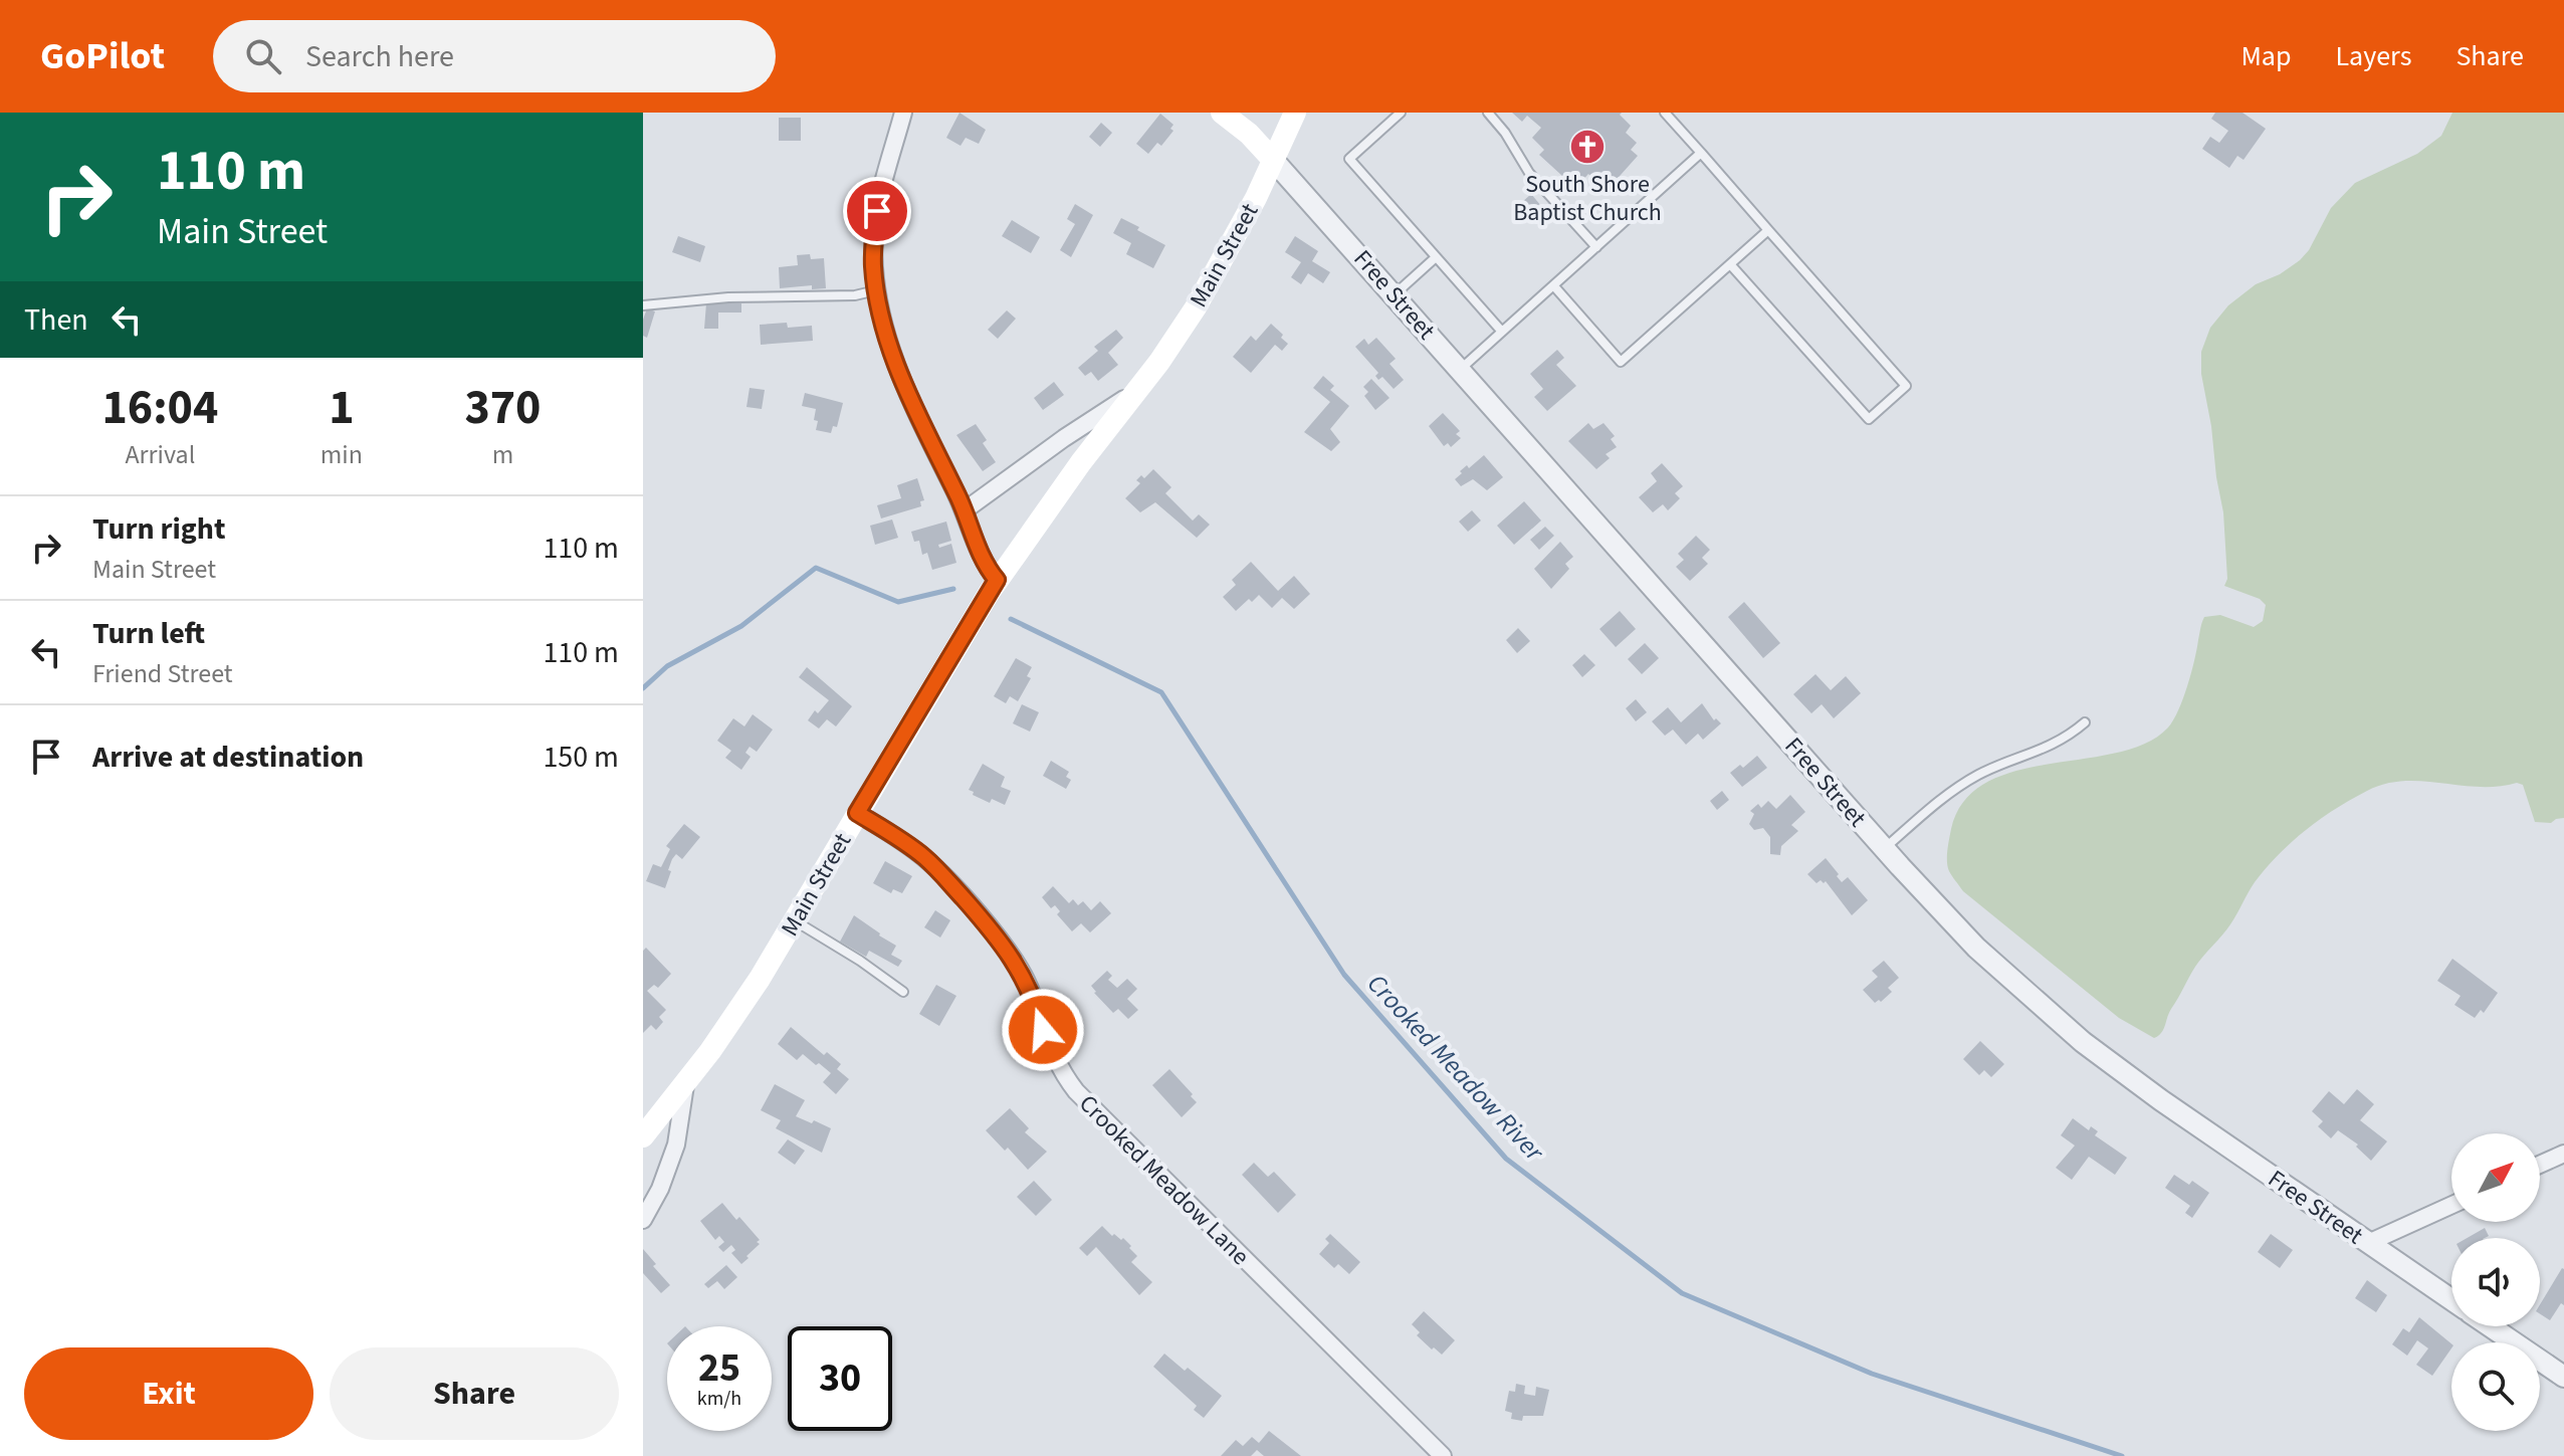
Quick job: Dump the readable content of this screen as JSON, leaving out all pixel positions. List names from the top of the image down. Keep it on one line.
{"streets":{"main road":["Main Street"],"street":["Free Street","Crooked Meadow Lane"]},"crossings":[["Main Street","Free Street"],["Main Street","Crooked Meadow Lane"]],"water":["Crooked Meadow River"],"places":{"church":["South Shore Baptist Church"]},"north":"top right","page":{"header":"GoPilot","search":"Search here","nav":["Map","Layers","Share"],"turn":["110 m","Main Street"],"then":"Then","eta":["16:04","Arrival","1","min","370","m"],"list":[{"name":"Turn right","note":"Main Street","value":"110 m"},{"name":"Turn left","note":"Friend Street","value":"110 m"},{"name":"Arrive at destination","value":"150 m"}],"speed":"25 km/h","limit":"30","buttons":["Exit","Share"]}}
